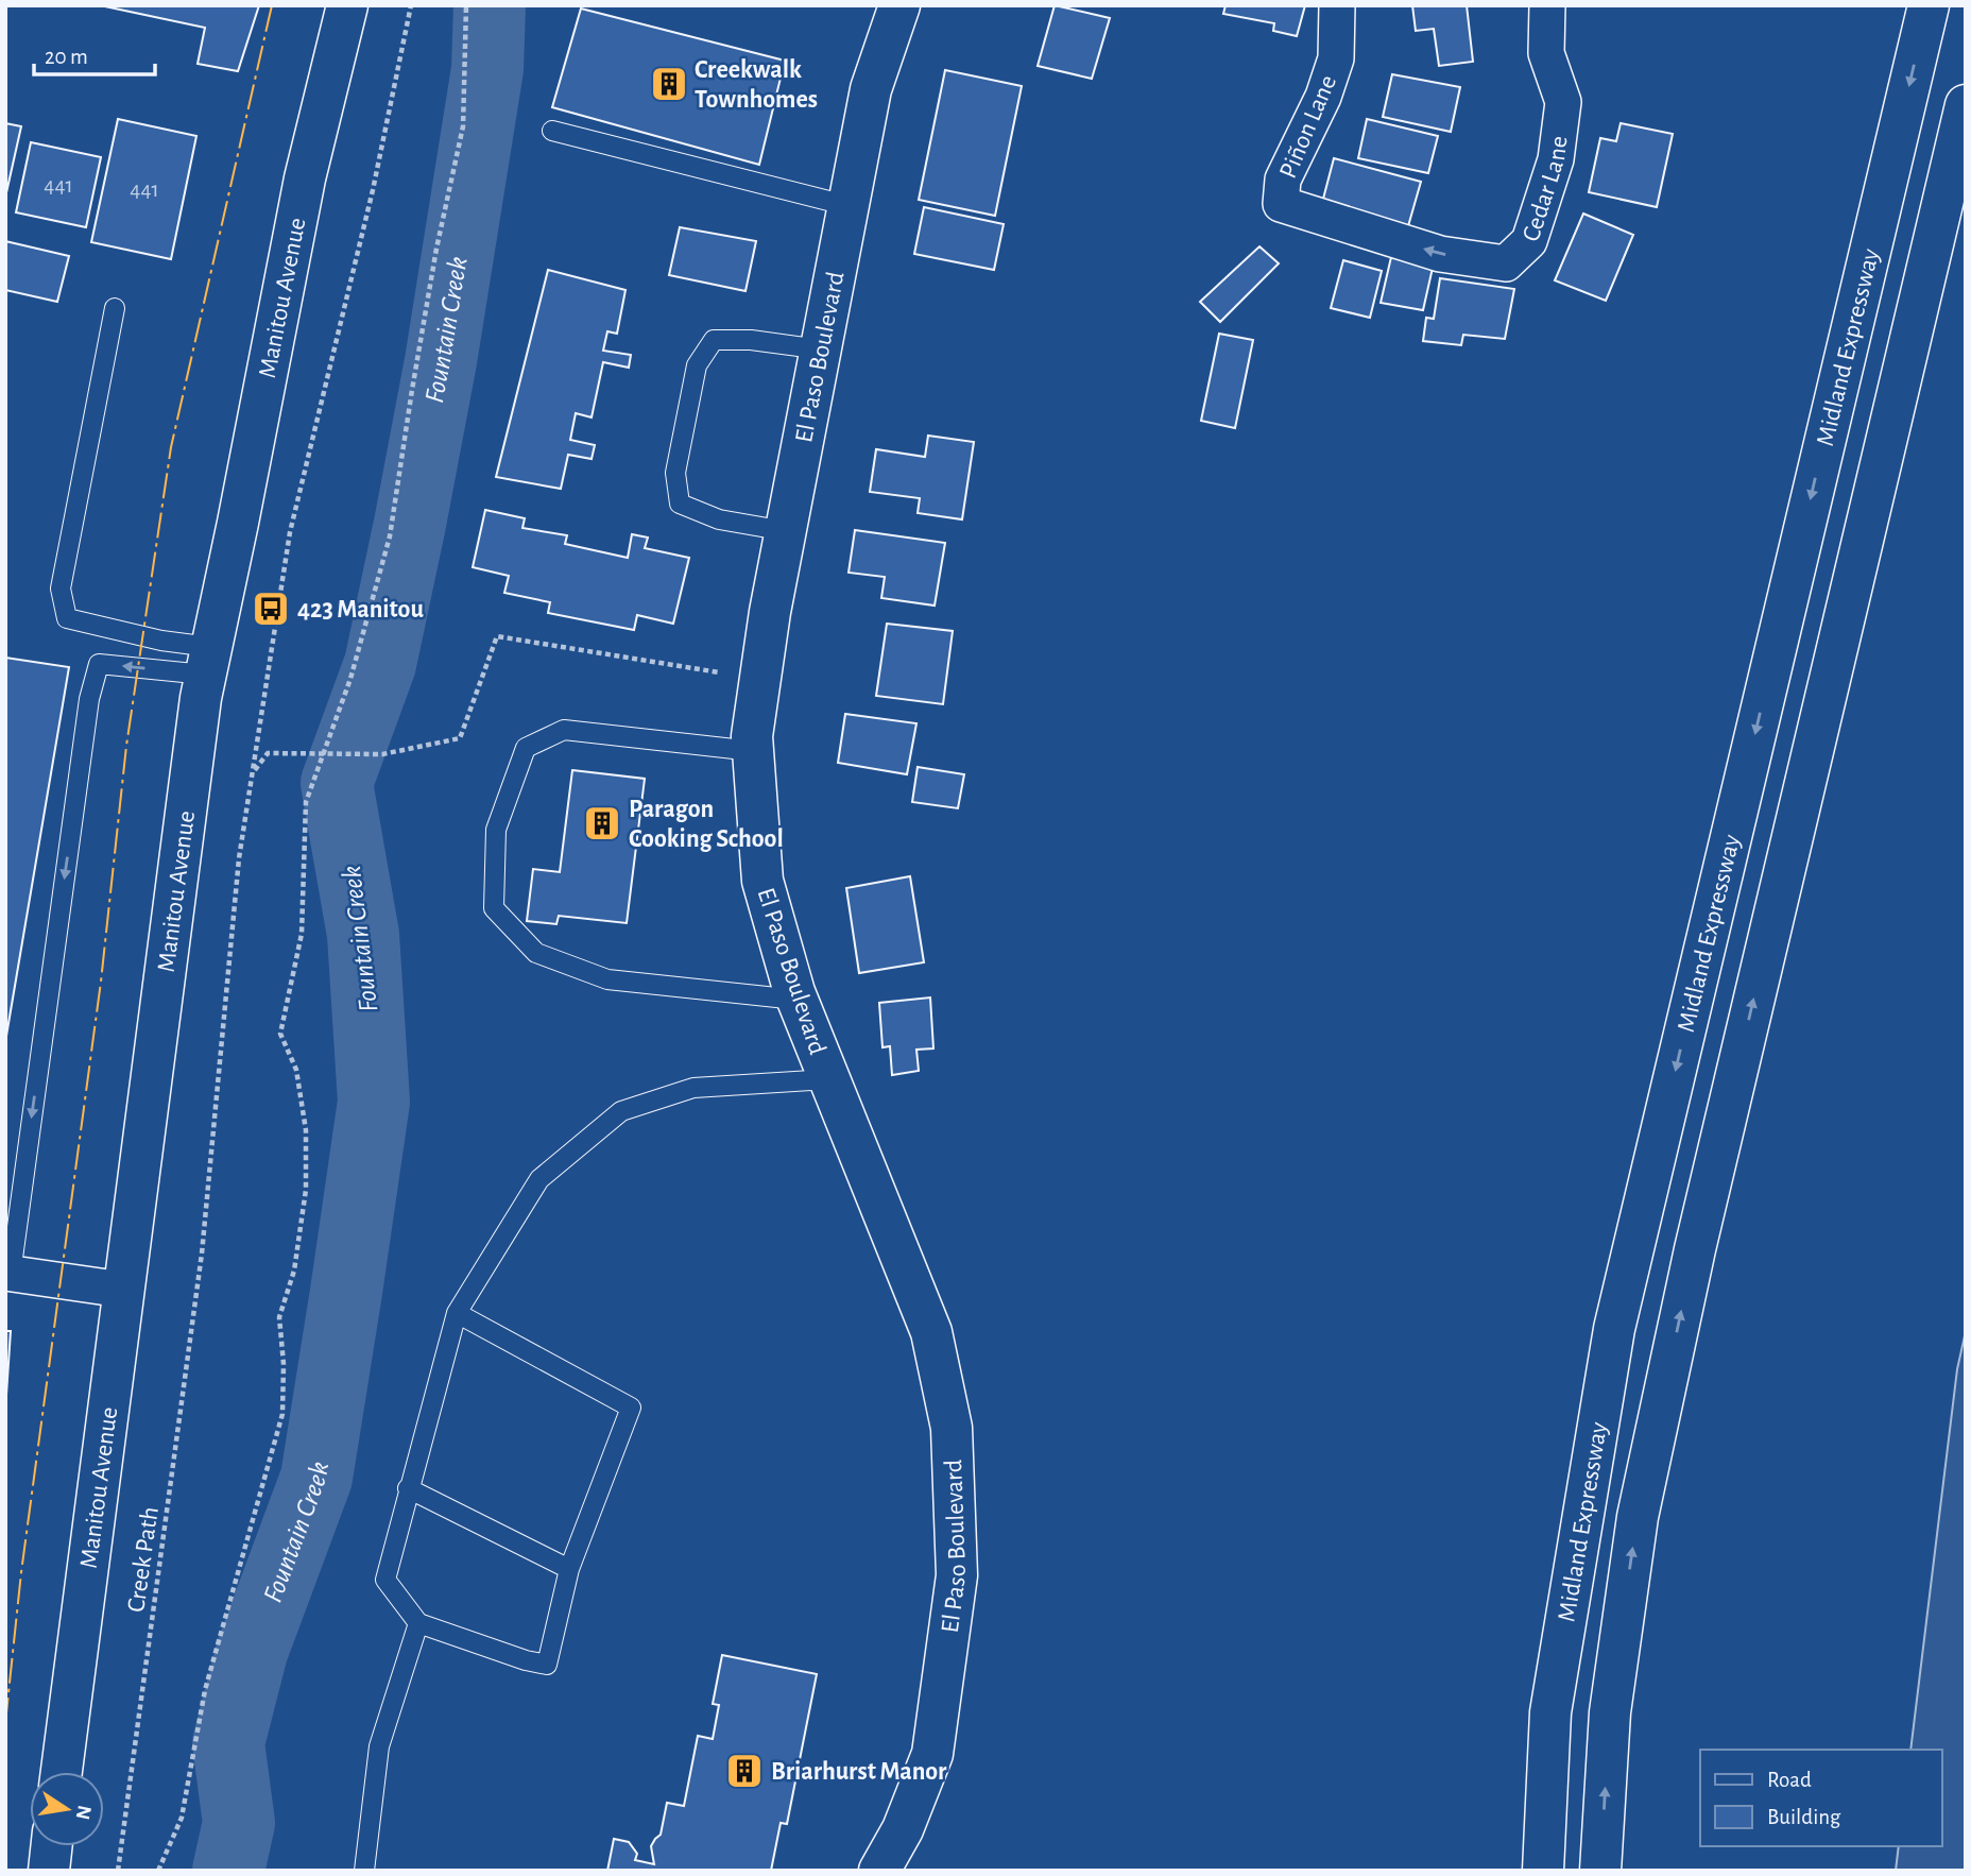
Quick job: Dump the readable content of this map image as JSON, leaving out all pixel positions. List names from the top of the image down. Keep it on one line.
{"streets":{"main road":["Manitou Avenue","Midland Expressway","El Paso Boulevard"],"street":["Piñon Lane","Cedar Lane"],"path":["Creek Path"]},"crossings":[["Piñon Lane","Cedar Lane"]],"water":["Fountain Creek"],"places":{"building":["Creekwalk Townhomes","Paragon Cooking School","Briarhurst Manor"],"bus stop":["423 Manitou"]},"house_numbers":["441","441"],"legend":["Road","Building"],"scale_bar":"20 m","north":"right"}
